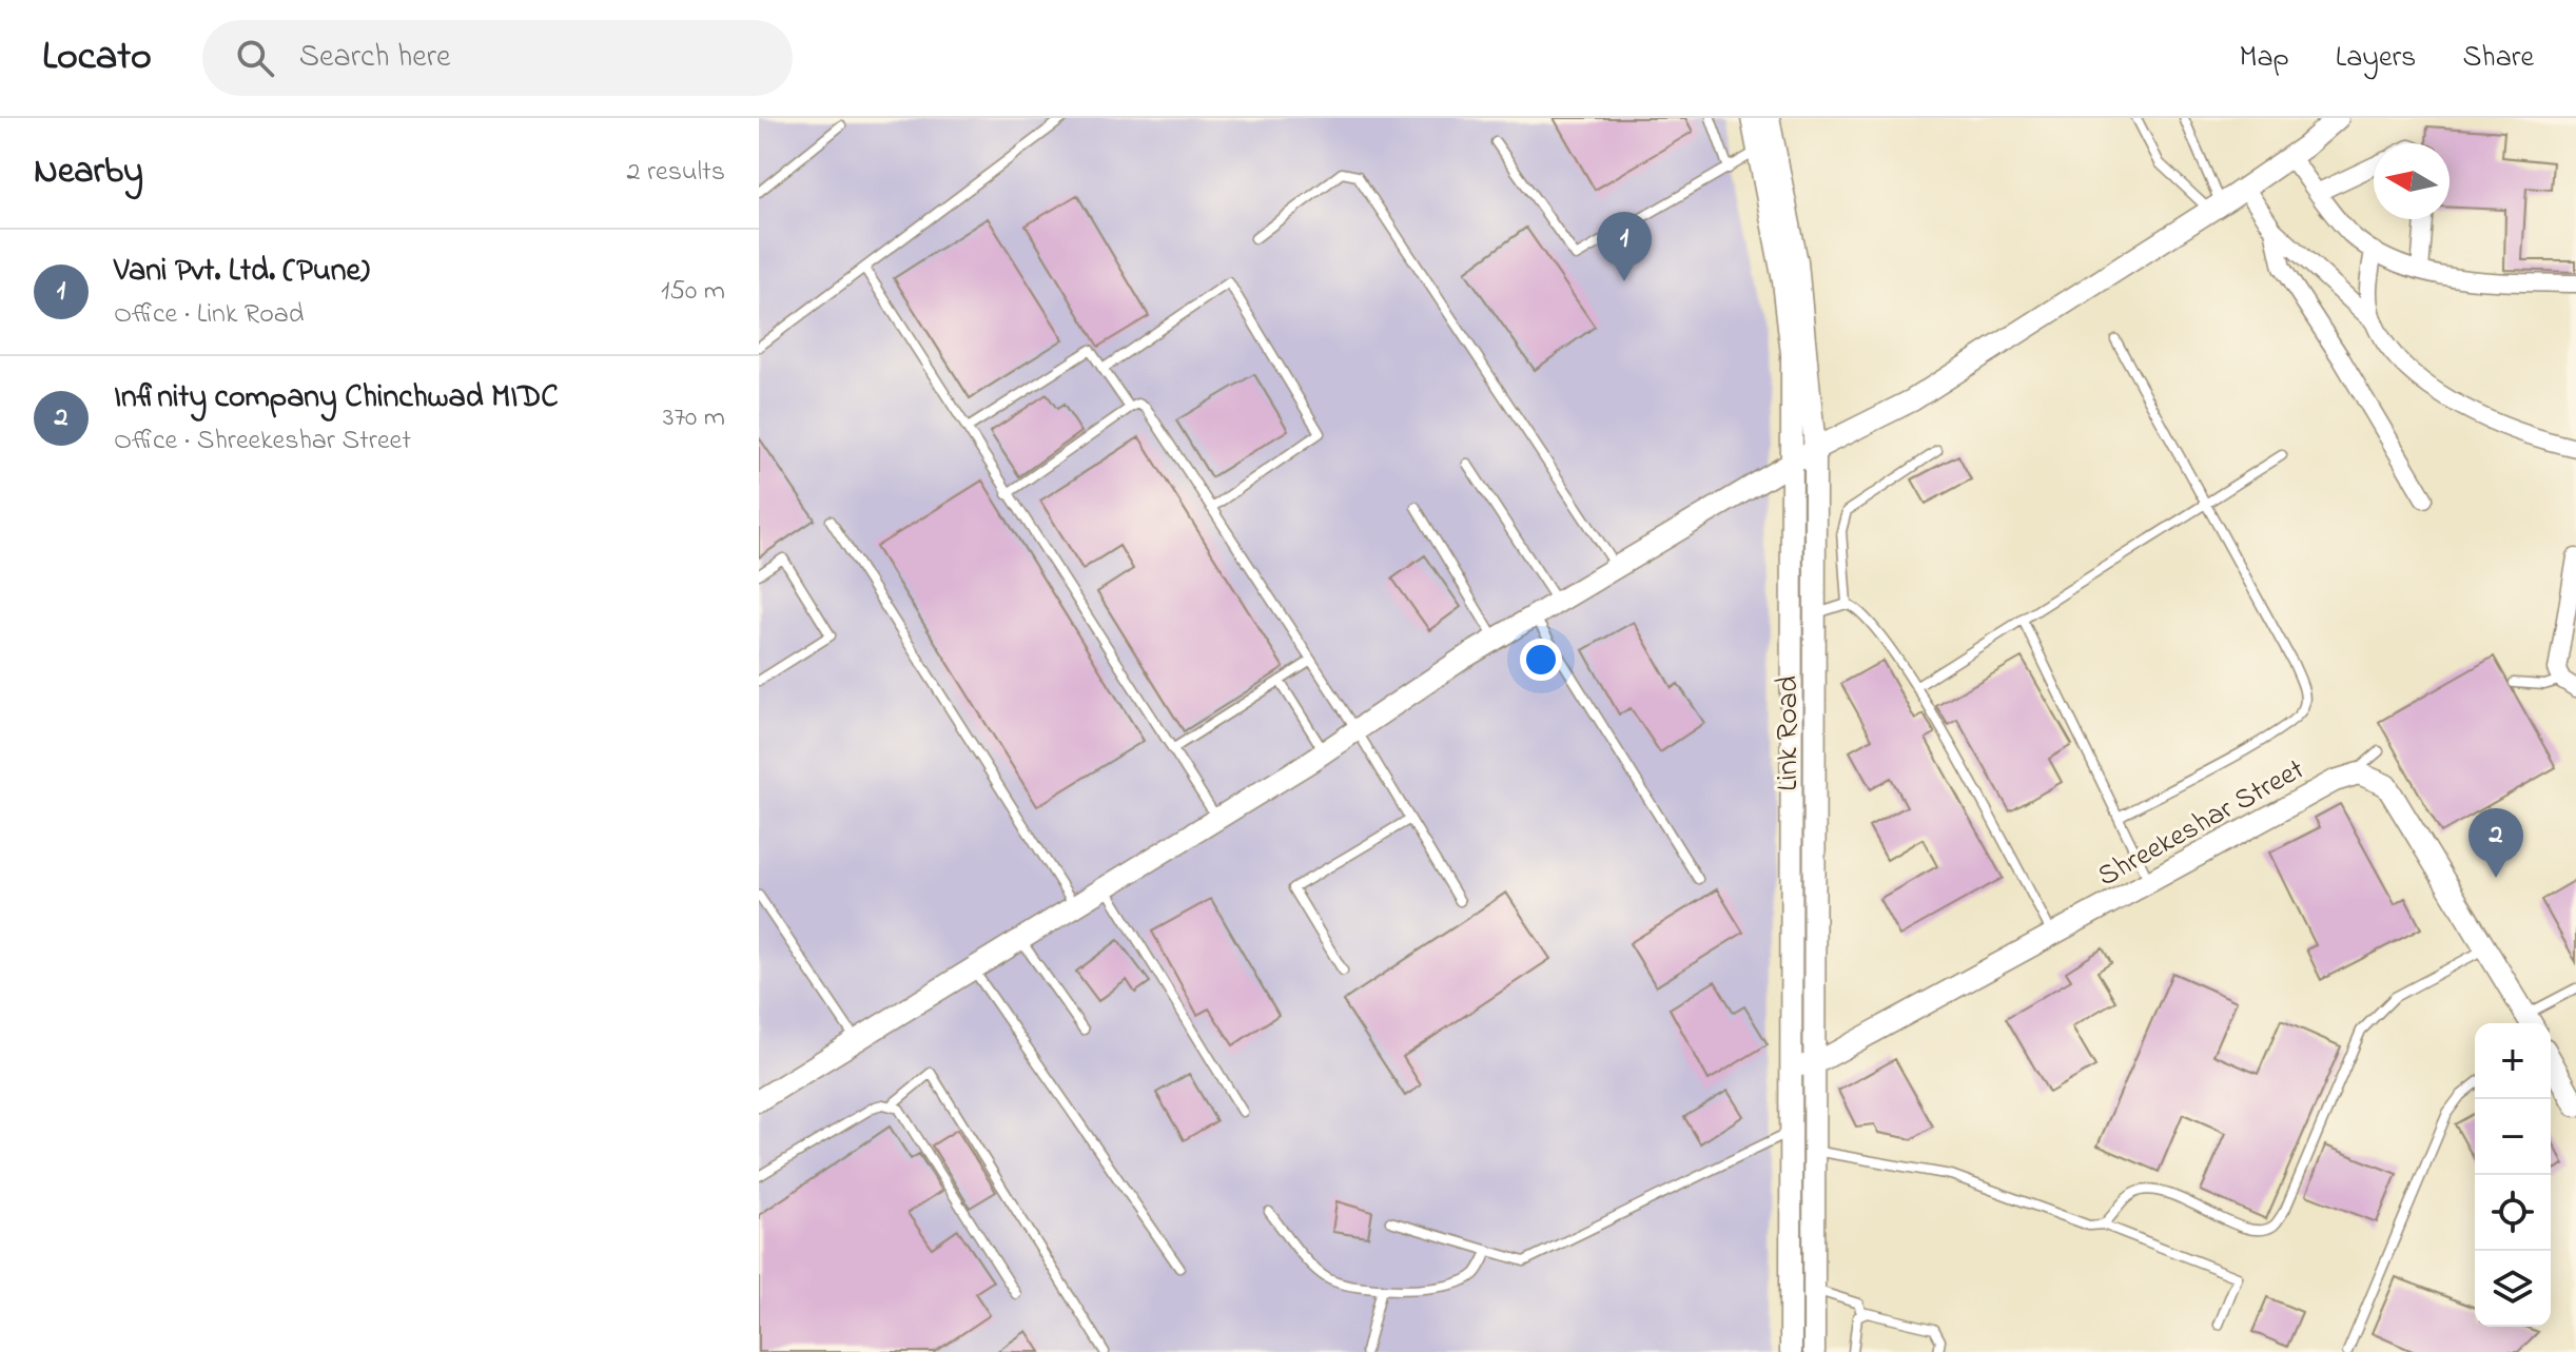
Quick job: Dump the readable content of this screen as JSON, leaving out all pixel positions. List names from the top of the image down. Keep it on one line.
{"streets":{"street":["Link Road","Shreekeshar Street"]},"crossings":[["Link Road","Shreekeshar Street"]],"north":"left","page":{"header":"Locato","search":"Search here","nav":["Map","Layers","Share"],"heading":["Nearby","2 results"],"pins":["1","2"],"list":[{"mark":"1","name":"Vani Pvt. Ltd. (Pune)","note":"Office · Link Road","value":"150 m"},{"mark":"2","name":"Infinity company Chinchwad MIDC","note":"Office · Shreekeshar Street","value":"370 m"}],"map_buttons":["+","−"]}}
